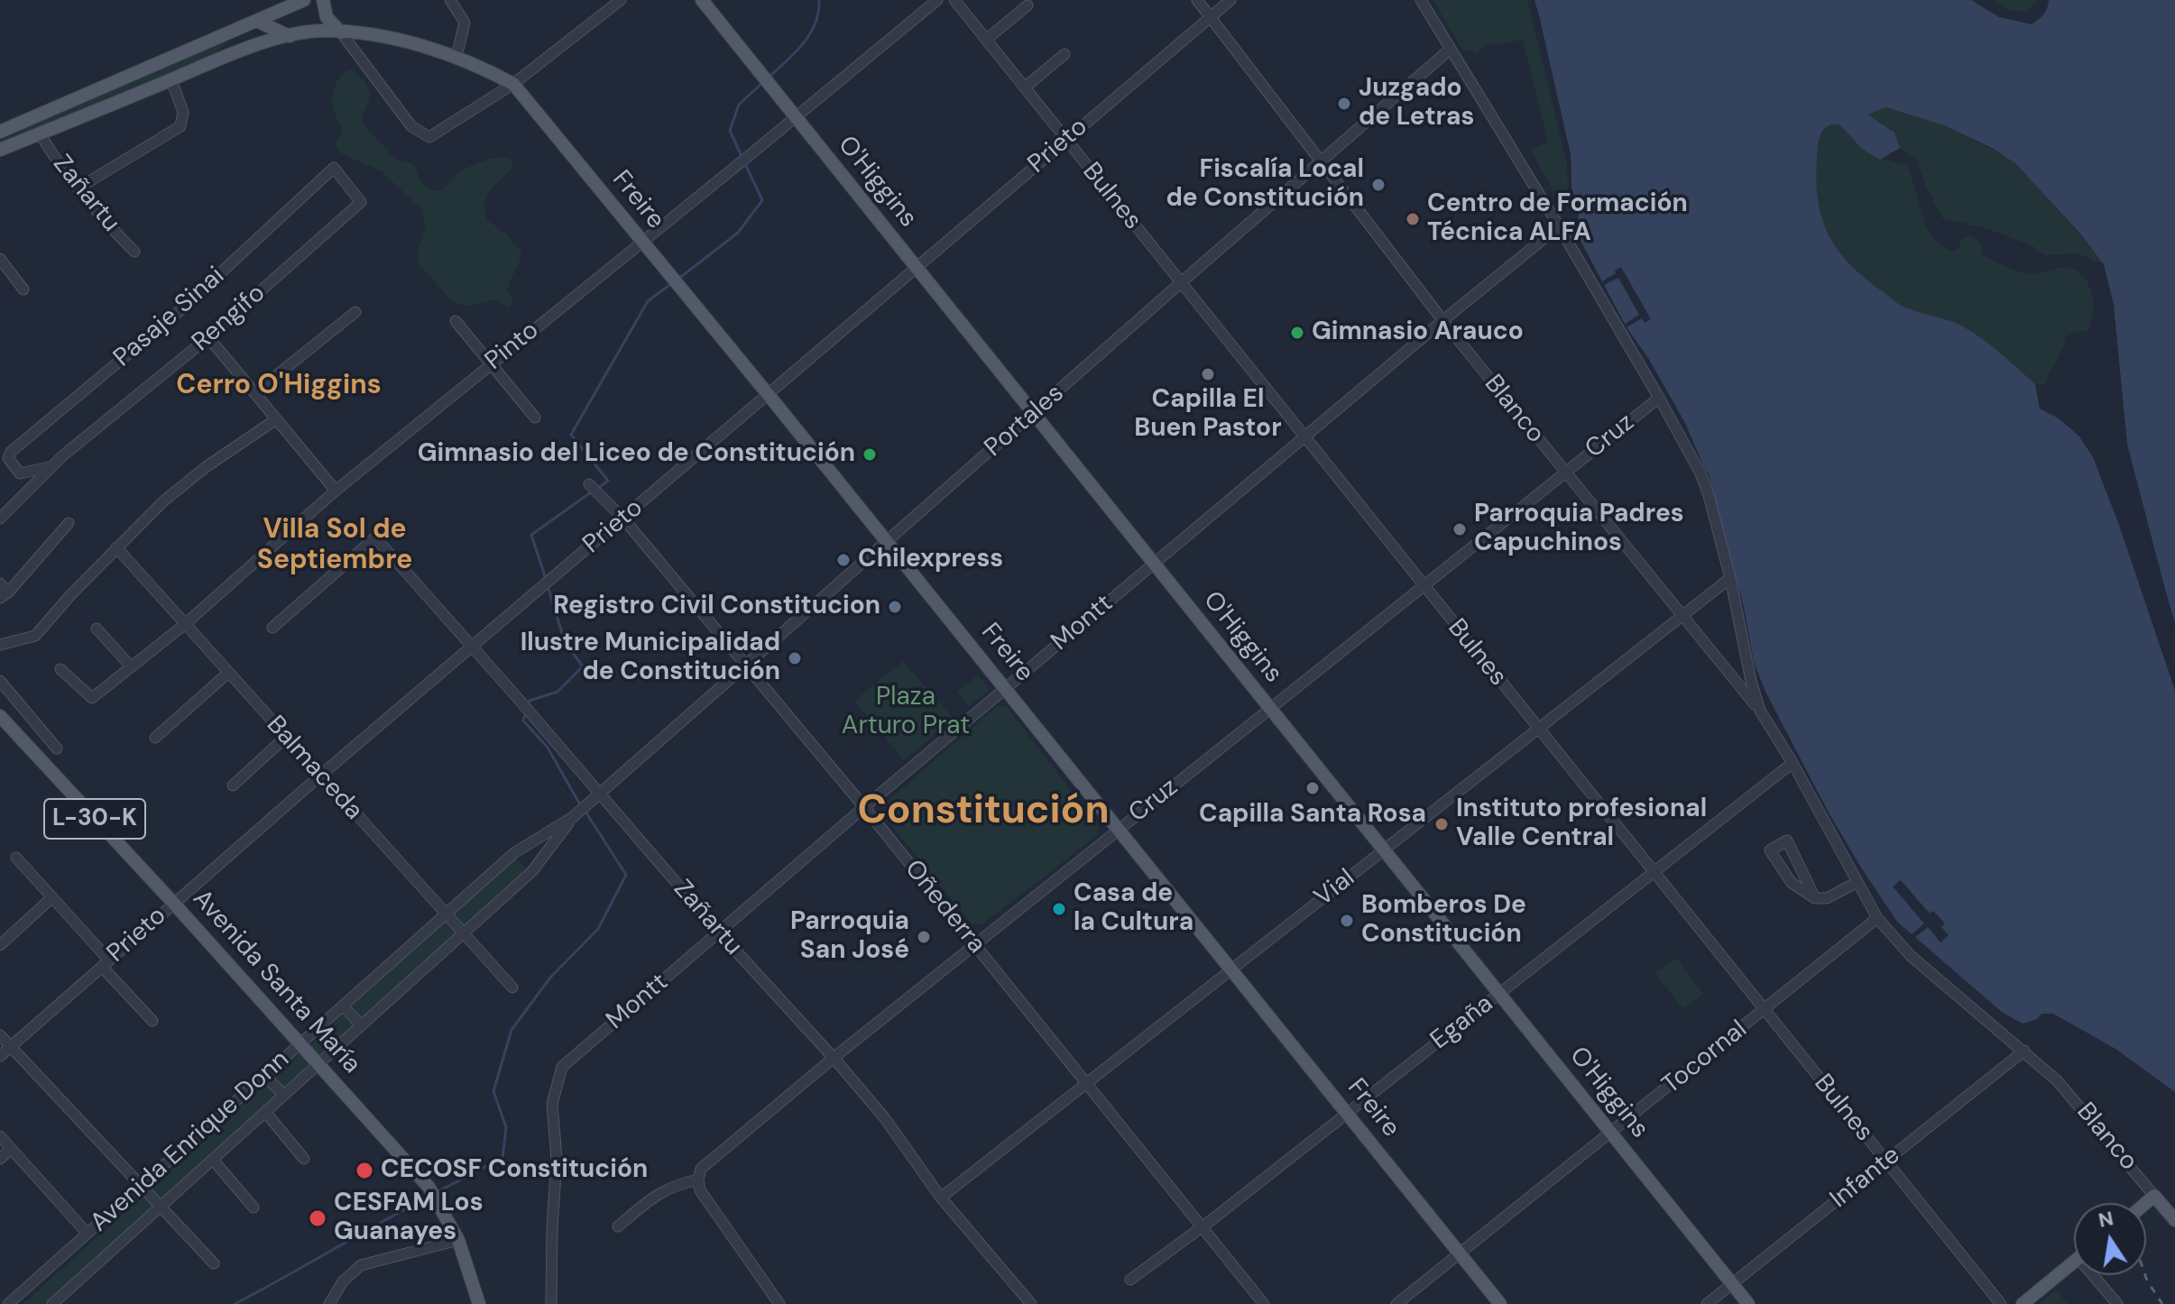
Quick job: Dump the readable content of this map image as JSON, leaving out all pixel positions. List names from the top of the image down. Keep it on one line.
{"streets":{"main road":["O'Higgins","Freire","L-30-K","Avenida Santa María"],"street":["Prieto","Zañartu","Bulnes","Pasaje Sinai","Rengifo","Pinto","Blanco","Portales","Cruz","Montt","Balmaceda","Vial","Oñederra","Egaña","Tocornal","Avenida Enrique Donn","Infante"]},"crossings":[["Prieto","O'Higgins"],["Prieto","Zañartu"],["Prieto","Bulnes"],["Prieto","Freire"],["Prieto","Blanco"],["Prieto","Balmaceda"],["Prieto","Oñederra"],["Prieto","Avenida Santa María"],["O'Higgins","Pinto"],["O'Higgins","Portales"],["O'Higgins","Cruz"],["O'Higgins","Montt"],["O'Higgins","Vial"],["O'Higgins","Egaña"],["O'Higgins","Tocornal"],["O'Higgins","Infante"],["Zañartu","Freire"],["Zañartu","Portales"],["Zañartu","Cruz"],["Zañartu","Montt"],["Zañartu","Vial"],["Zañartu","Avenida Enrique Donn"],["Bulnes","Portales"],["Bulnes","Cruz"],["Bulnes","Montt"],["Bulnes","Vial"],["Bulnes","Egaña"],["Bulnes","Tocornal"],["Bulnes","Infante"],["Freire","Pinto"],["Freire","Portales"],["Freire","Cruz"],["Freire","Montt"],["Freire","Vial"],["Freire","Egaña"],["Freire","Tocornal"],["Pasaje Sinai","Rengifo"],["Pinto","Balmaceda"],["Blanco","Portales"],["Blanco","Cruz"],["Blanco","Montt"],["Blanco","Vial"],["Blanco","Egaña"],["Blanco","Tocornal"],["Blanco","Infante"],["Portales","Oñederra"],["Portales","Avenida Enrique Donn"],["Cruz","Oñederra"],["Montt","Oñederra"],["Balmaceda","Avenida Enrique Donn"],["Vial","Oñederra"],["Oñederra","Egaña"],["Avenida Santa María","Avenida Enrique Donn"]],"districts":["Cerro O'Higgins","Villa Sol de Septiembre","Constitución"],"parks":["Plaza Arturo Prat"],"places":["Juzgado de Letras","Fiscalía Local de Constitución","Centro de Formación Técnica ALFA","Gimnasio Arauco","Capilla El Buen Pastor","Gimnasio del Liceo de Constitución","Parroquia Padres Capuchinos","Chilexpress","Registro Civil Constitucion","Ilustre Municipalidad de Constitución","Capilla Santa Rosa","Instituto profesional Valle Central","Casa de la Cultura","Bomberos De Constitución","Parroquia San José","CECOSF Constitución","CESFAM Los Guanayes"],"north":"top"}
